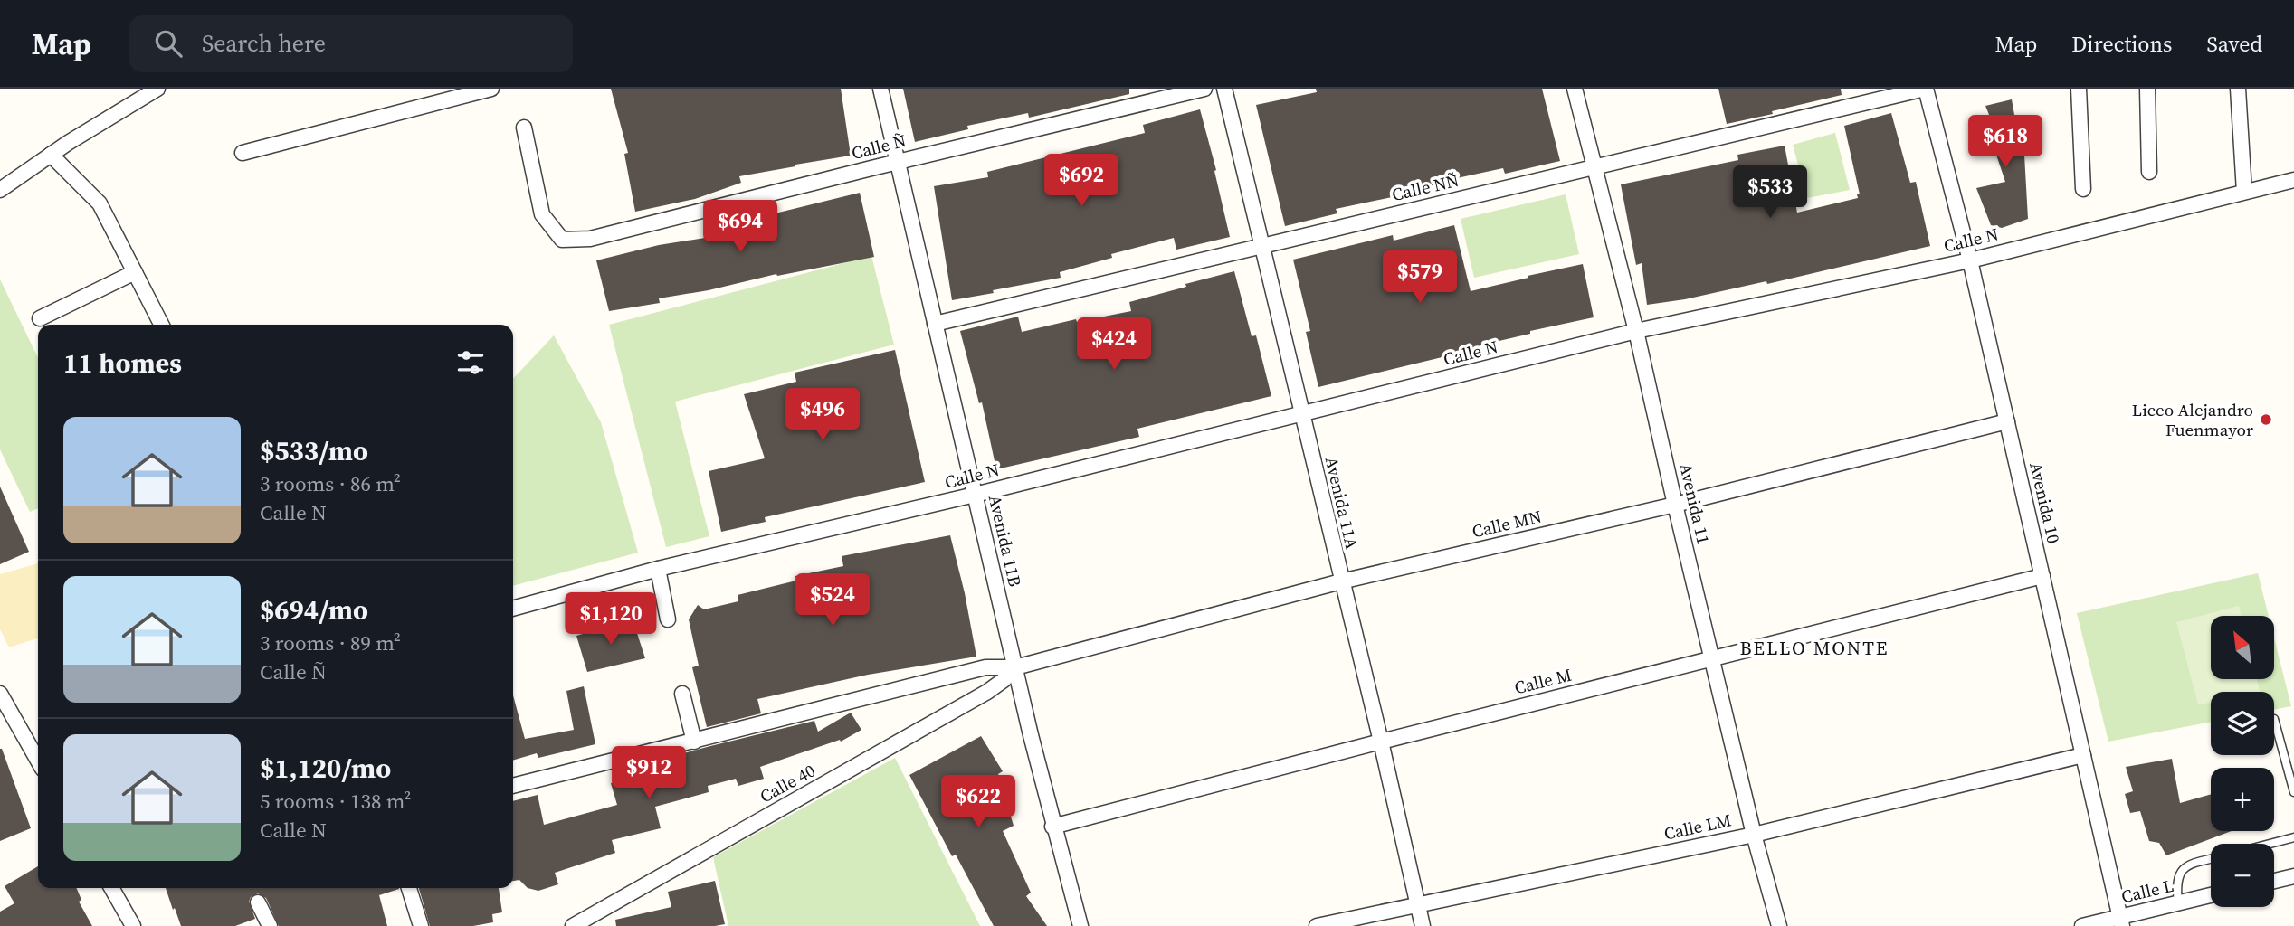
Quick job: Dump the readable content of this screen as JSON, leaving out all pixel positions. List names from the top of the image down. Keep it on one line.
{"streets":{"street":["Calle Ñ","Calle NÑ","Calle N","Avenida 11A","Avenida 10","Avenida 11","Calle MN","Avenida 11B","Calle M","Calle 40","Calle LM","Calle L"]},"crossings":[["Calle Ñ","Avenida 11B"],["Calle NÑ","Avenida 11A"],["Calle NÑ","Avenida 10"],["Calle NÑ","Avenida 11"],["Calle NÑ","Avenida 11B"],["Calle N","Avenida 11A"],["Calle N","Avenida 10"],["Calle N","Avenida 11"],["Calle N","Avenida 11B"],["Avenida 11A","Calle MN"],["Avenida 11A","Calle M"],["Avenida 11A","Calle LM"],["Avenida 10","Calle MN"],["Avenida 10","Calle M"],["Avenida 10","Calle LM"],["Avenida 10","Calle L"],["Avenida 11","Calle MN"],["Avenida 11","Calle M"],["Avenida 11","Calle LM"],["Calle MN","Avenida 11B"],["Calle MN","Calle 40"],["Avenida 11B","Calle M"],["Avenida 11B","Calle 40"]],"districts":["BELLO MONTE"],"places":["Liceo Alejandro Fuenmayor"],"north":"top left","page":{"header":"Map","search":"Search here","nav":["Map","Directions","Saved"],"price":["$618","$692","$533","$694","$579","$424","$496","$524","$1,120","$912","$622"],"heading":"11 homes","list":[{"name":"$533/mo","note":"3 rooms · 86 m² · Calle N"},{"name":"$694/mo","note":"3 rooms · 89 m² · Calle Ñ"},{"name":"$1,120/mo","note":"5 rooms · 138 m² · Calle N"}],"map_buttons":["+","−"]}}
